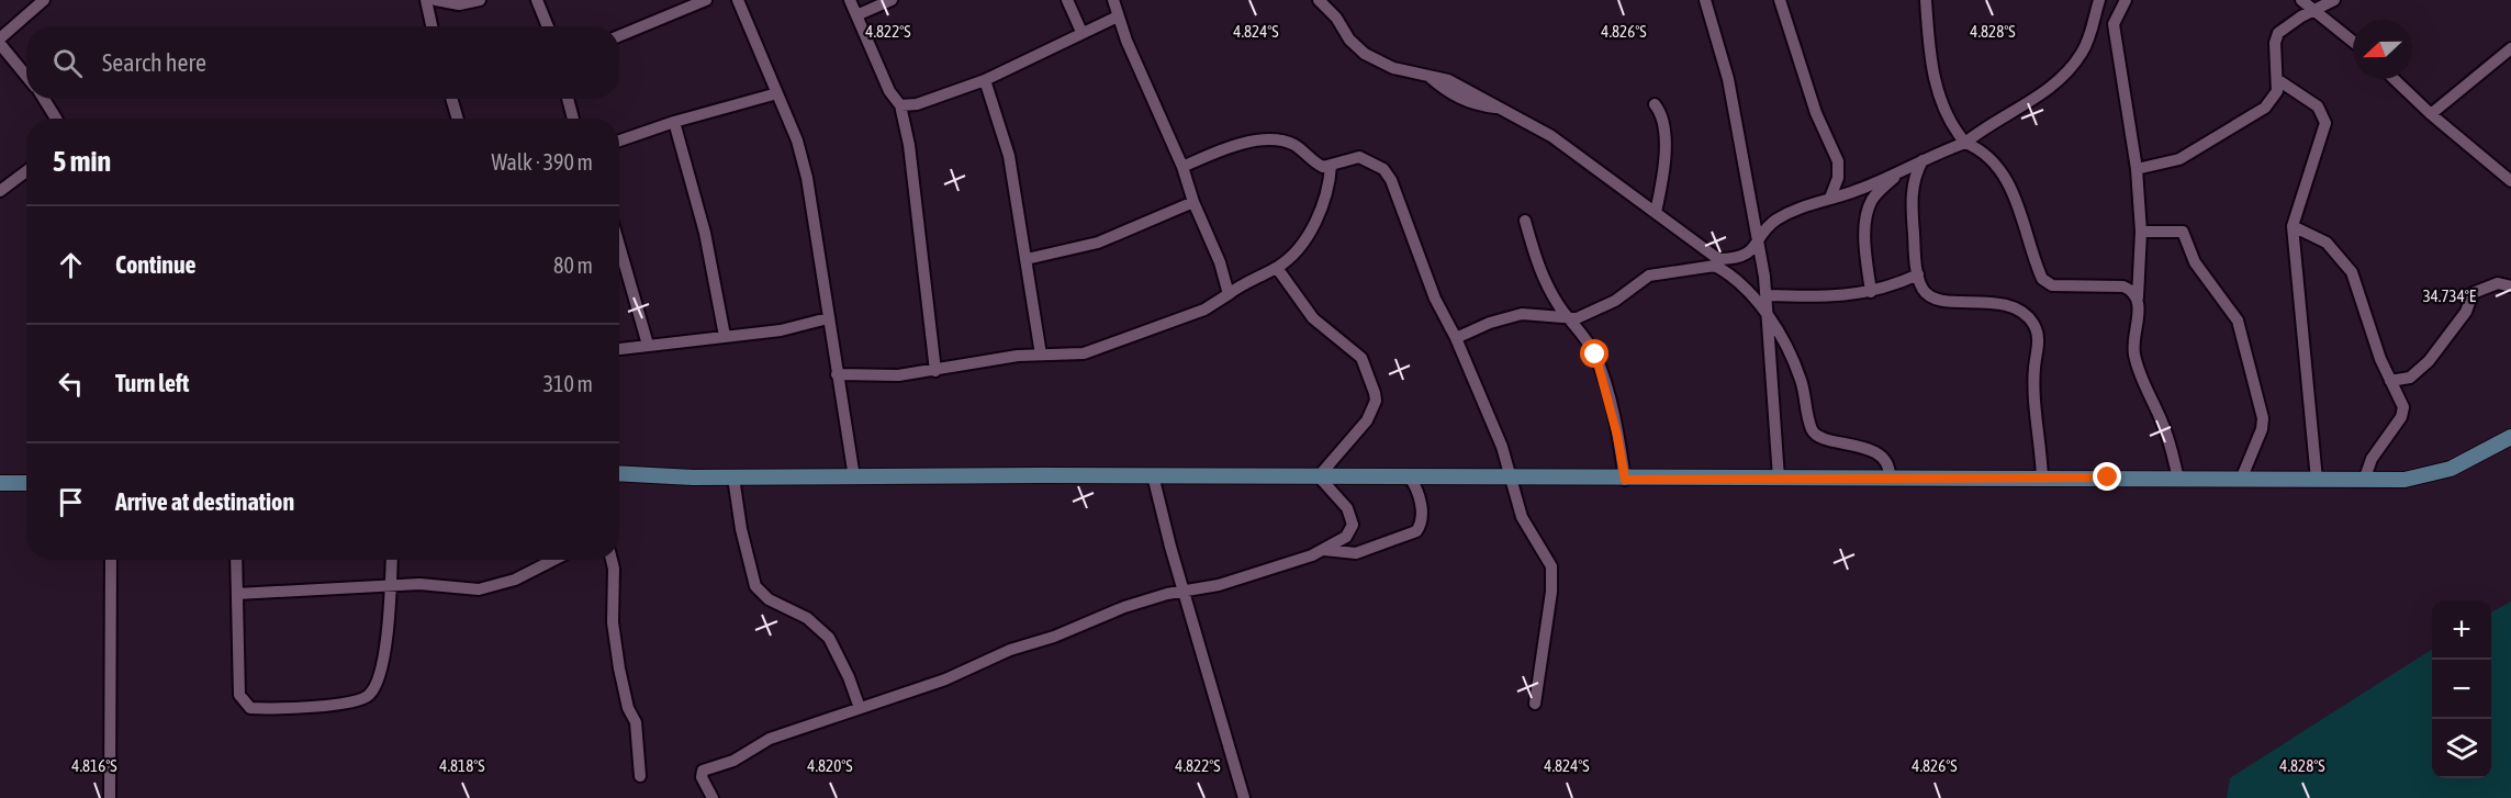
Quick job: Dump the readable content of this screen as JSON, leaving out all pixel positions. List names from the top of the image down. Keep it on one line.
{"north":"left","page":{"search":"Search here","heading":["5 min","Walk · 390 m"],"list":[["Continue","80 m"],["Turn left","310 m"],"Arrive at destination"],"map_buttons":["+","−"]},"coordinates":["4.822°S","4.824°S","4.826°S","4.828°S","34.734°E","4.816°S","4.818°S","4.820°S"]}
